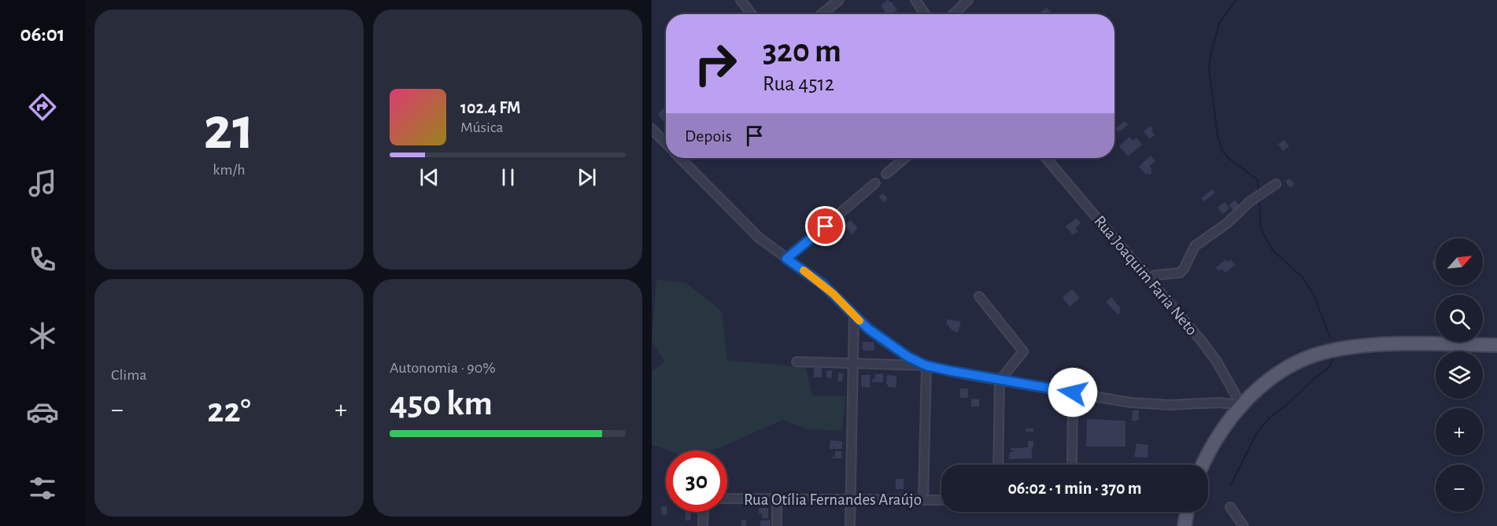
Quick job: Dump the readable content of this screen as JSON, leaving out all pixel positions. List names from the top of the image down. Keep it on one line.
{"streets":{"street":["Rua Joaquim Faria Neto","Rua Otília Fernandes Araújo"]},"north":"top right","page":{"tabs":"06:01","tile":[["21","km/h"],"Clima",["Autonomia · 90%","450 km"]],"turn":["320 m","Rua 4512"],"song":["102.4 FM","Música"],"then":"Depois","map_buttons":["+","−"],"heat":["−","22°","+"],"limit":"30","trip":"06:02 · 1 min · 370 m"}}
